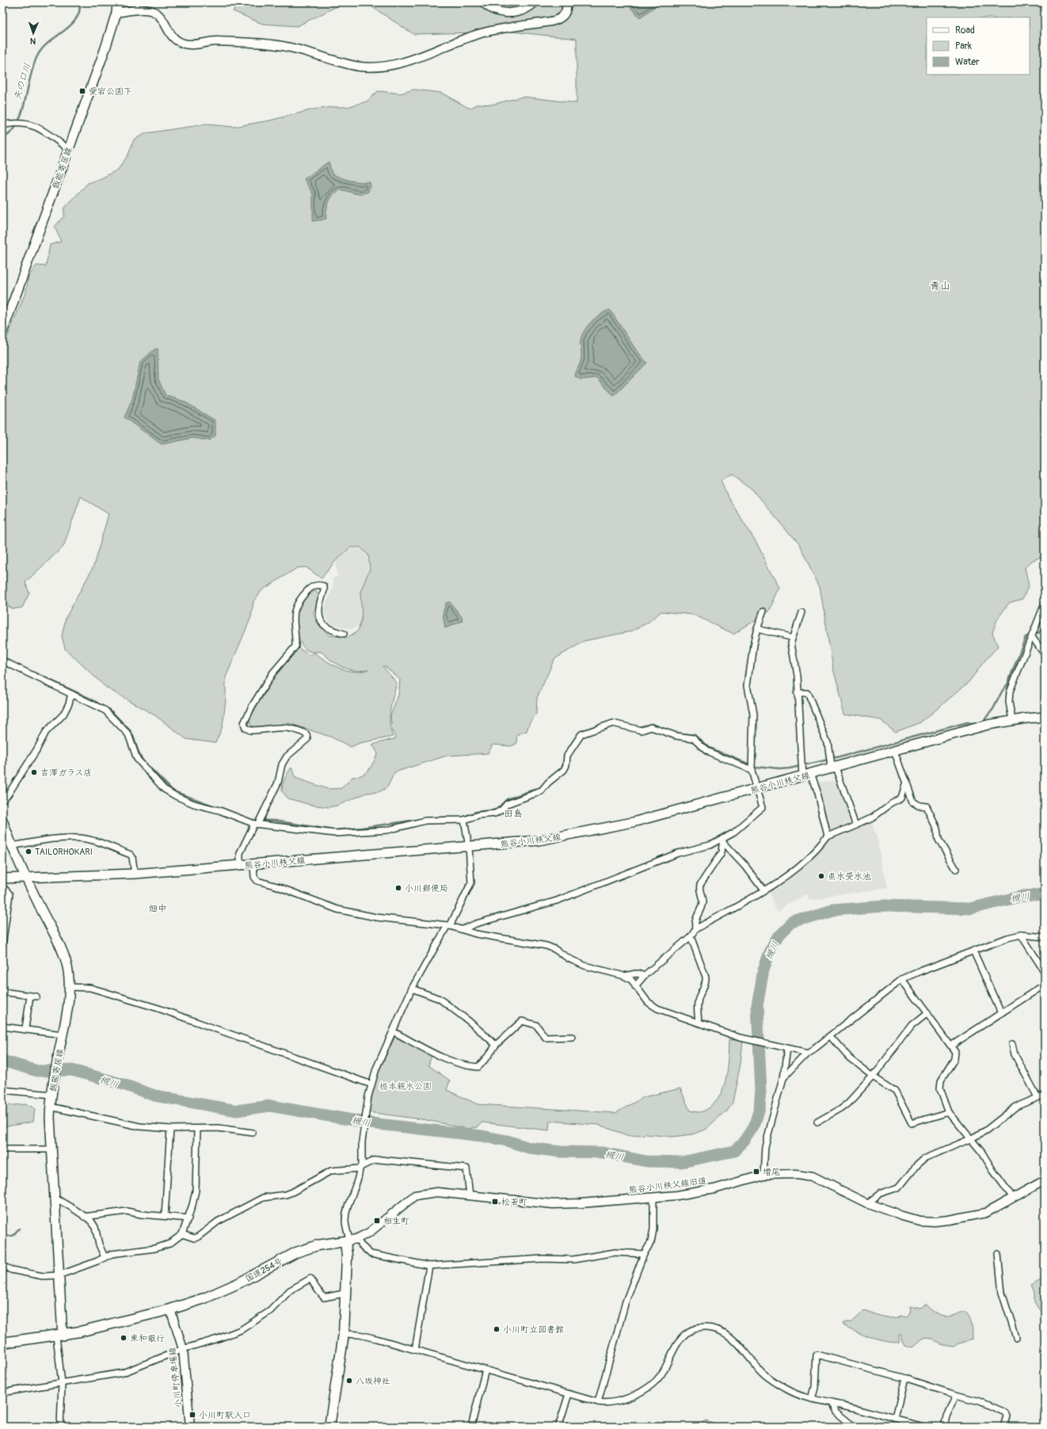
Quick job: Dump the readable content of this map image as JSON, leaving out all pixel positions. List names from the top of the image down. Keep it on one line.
{"streets":{"highway":["国道254号"],"main road":["飯能寄居線","熊谷小川秩父線"],"street":["熊谷小川秩父線旧道","小川町停車場線"]},"crossings":[["飯能寄居線","熊谷小川秩父線"],["飯能寄居線","国道254号"],["熊谷小川秩父線旧道","国道254号"],["国道254号","小川町停車場線"]],"districts":["青山","田島","畑中"],"water":["矢の口川","槻川"],"parks":["栃本親水公園"],"places":{"transit":["愛宕公園下","増尾","松若町","相生町","小川町駅入口"],"other":["吉澤ガラス店","TAILORHOKARI","県水受水池","小川郵便局","小川町立図書館","東和銀行","八坂神社"]},"legend":["Road","Park","Water"],"north":"bottom"}
